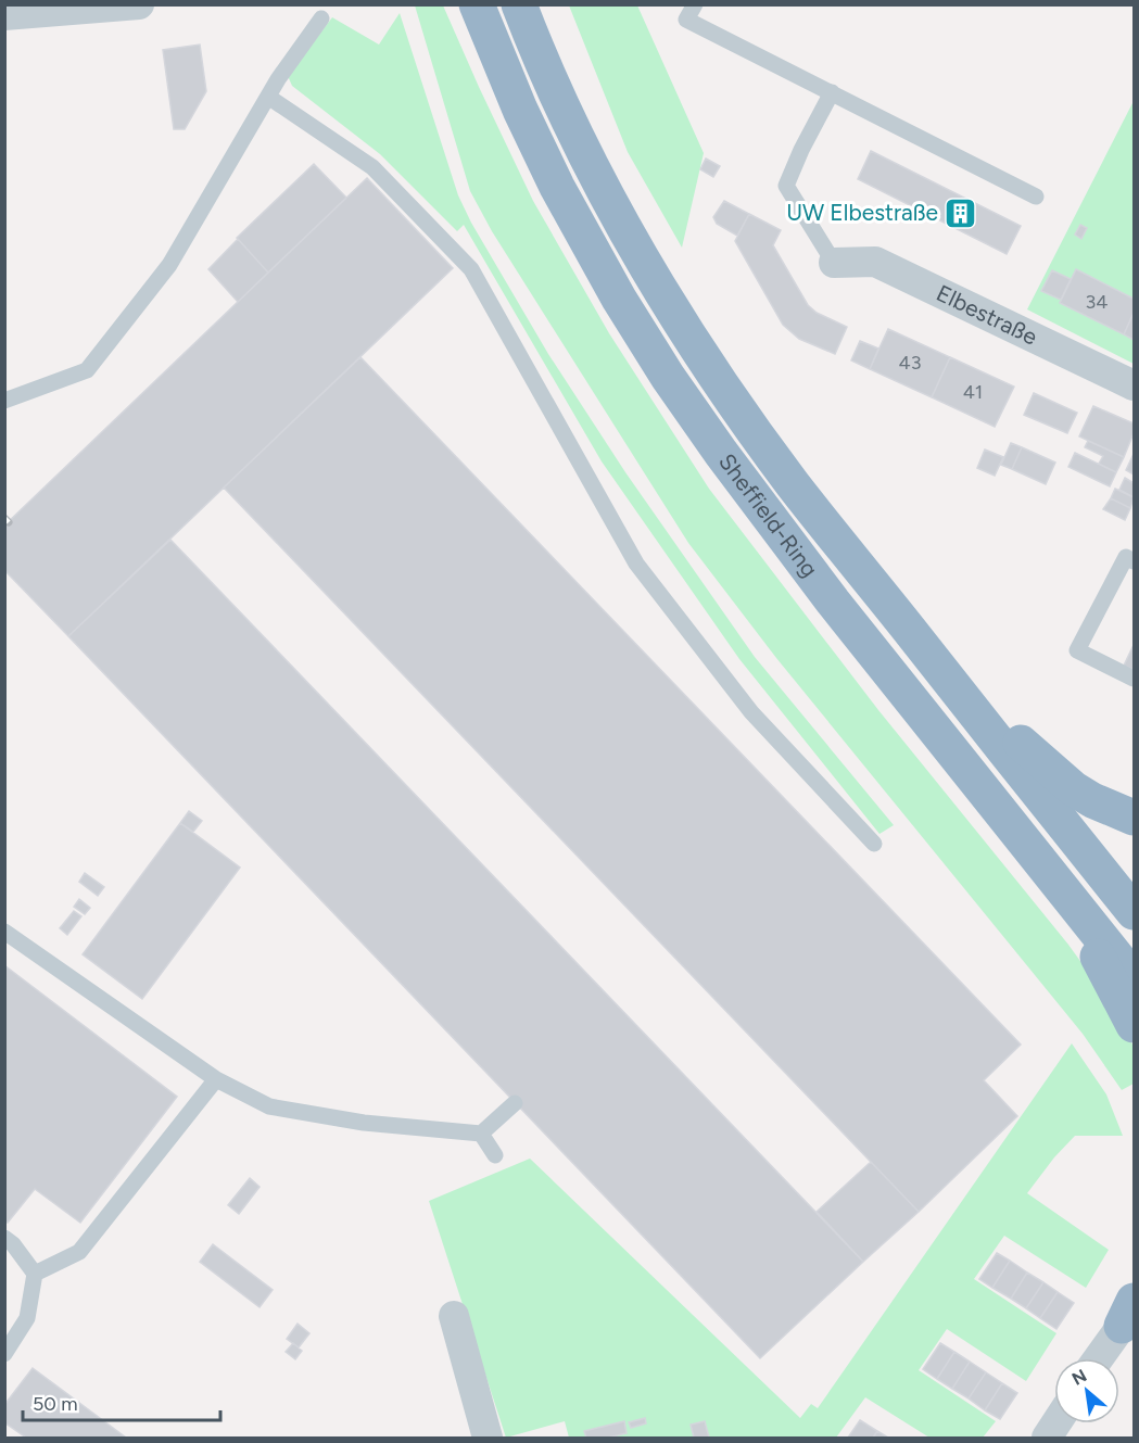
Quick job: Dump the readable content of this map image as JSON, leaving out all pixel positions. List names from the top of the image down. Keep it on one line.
{"streets":{"highway":["Sheffield-Ring"],"street":["Elbestraße"]},"places":{"building":["UW Elbestraße"]},"house_numbers":["34","43","41"],"scale_bar":"50 m","north":"top left"}
